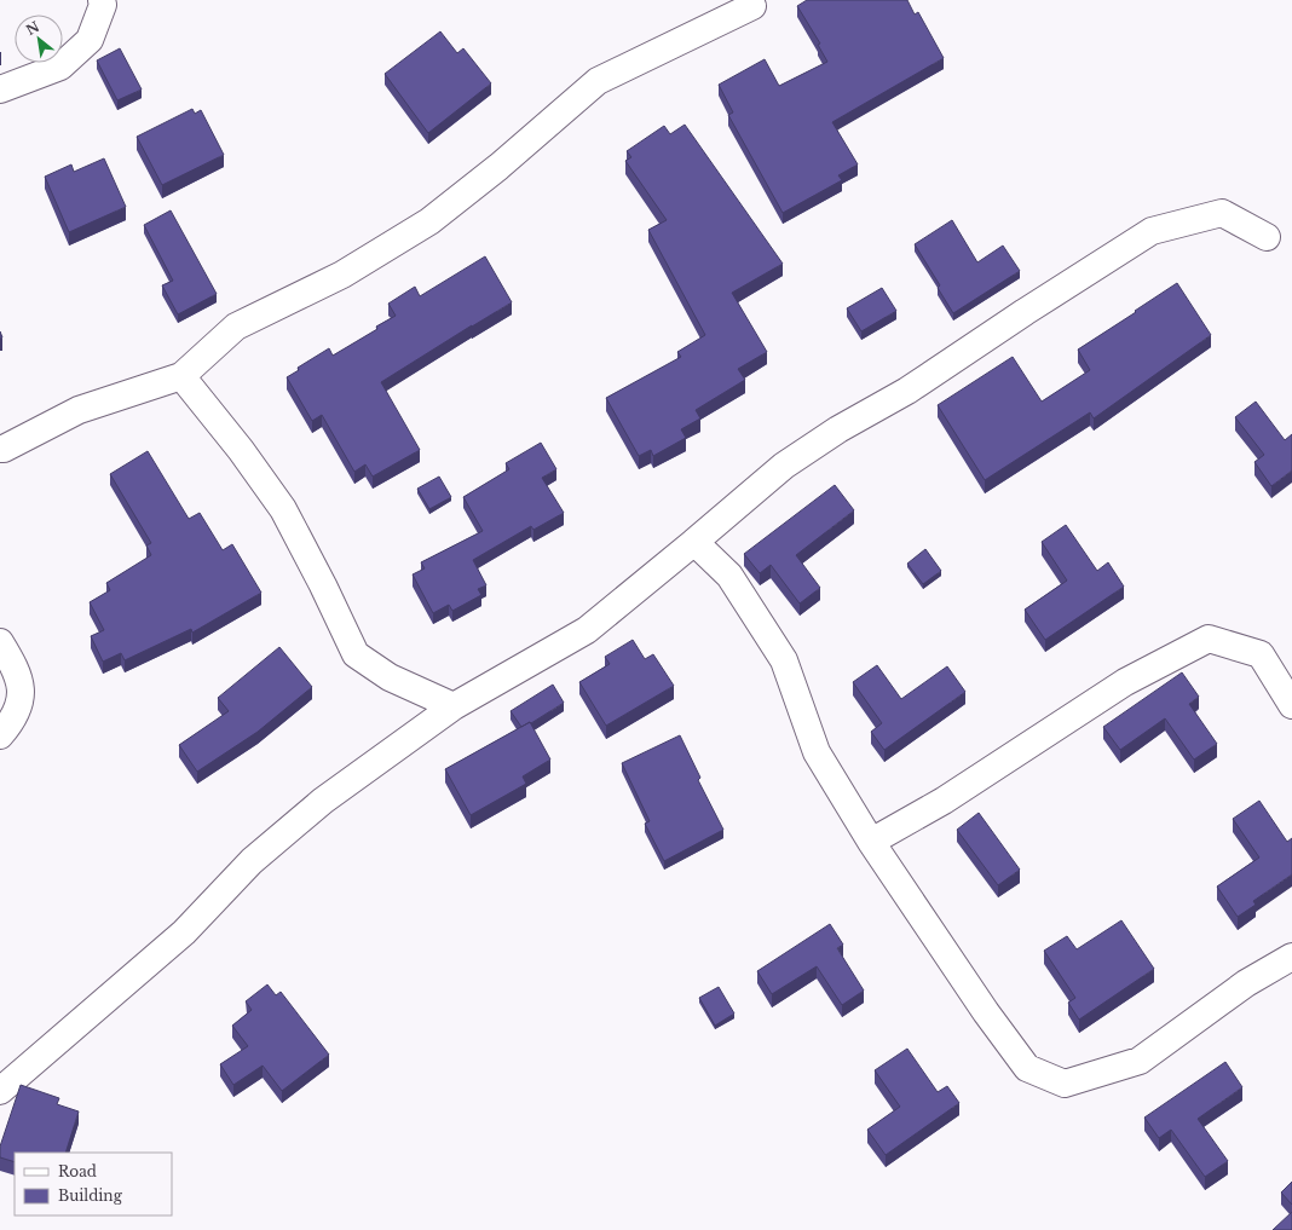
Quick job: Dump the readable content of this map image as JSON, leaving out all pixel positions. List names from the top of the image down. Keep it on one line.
{"legend":["Road","Building"],"north":"top left"}
